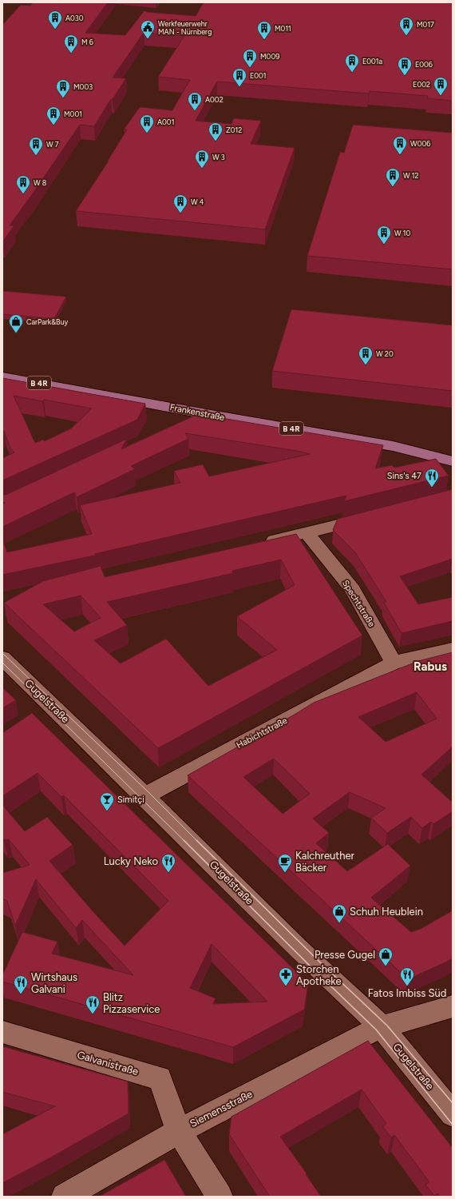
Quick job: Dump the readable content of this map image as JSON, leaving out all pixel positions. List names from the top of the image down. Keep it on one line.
{"streets":{"main road":["B 4R","Frankenstraße"],"street":["Spechtstraße","Gugelstraße","Habichtstraße","Galvanistraße","Siemensstraße"]},"crossings":[["Spechtstraße","Habichtstraße"],["Gugelstraße","Habichtstraße"],["Gugelstraße","Siemensstraße"],["Galvanistraße","Siemensstraße"]],"districts":["Rabus"],"places":{"building":["A030","M017","M011","M 6","M009","E001a","E006","E001","E002","M003","A002","M001","A001","Z012","W006","W 7","W 3","W 12","W 8","W 4","W 10","W 20"],"public building":["Werkfeuerwehr MAN - Nürnberg"],"shop":["CarPark&Buy","Schuh Heublein","Presse Gugel"],"restaurant":["Sins's 47","Lucky Neko","Fatos Imbiss Süd","Wirtshaus Galvani","Blitz Pizzaservice"],"bar":["Simitçi"],"cafe":["Kalchreuther Bäcker"],"pharmacy":["Storchen Apotheke"]}}
